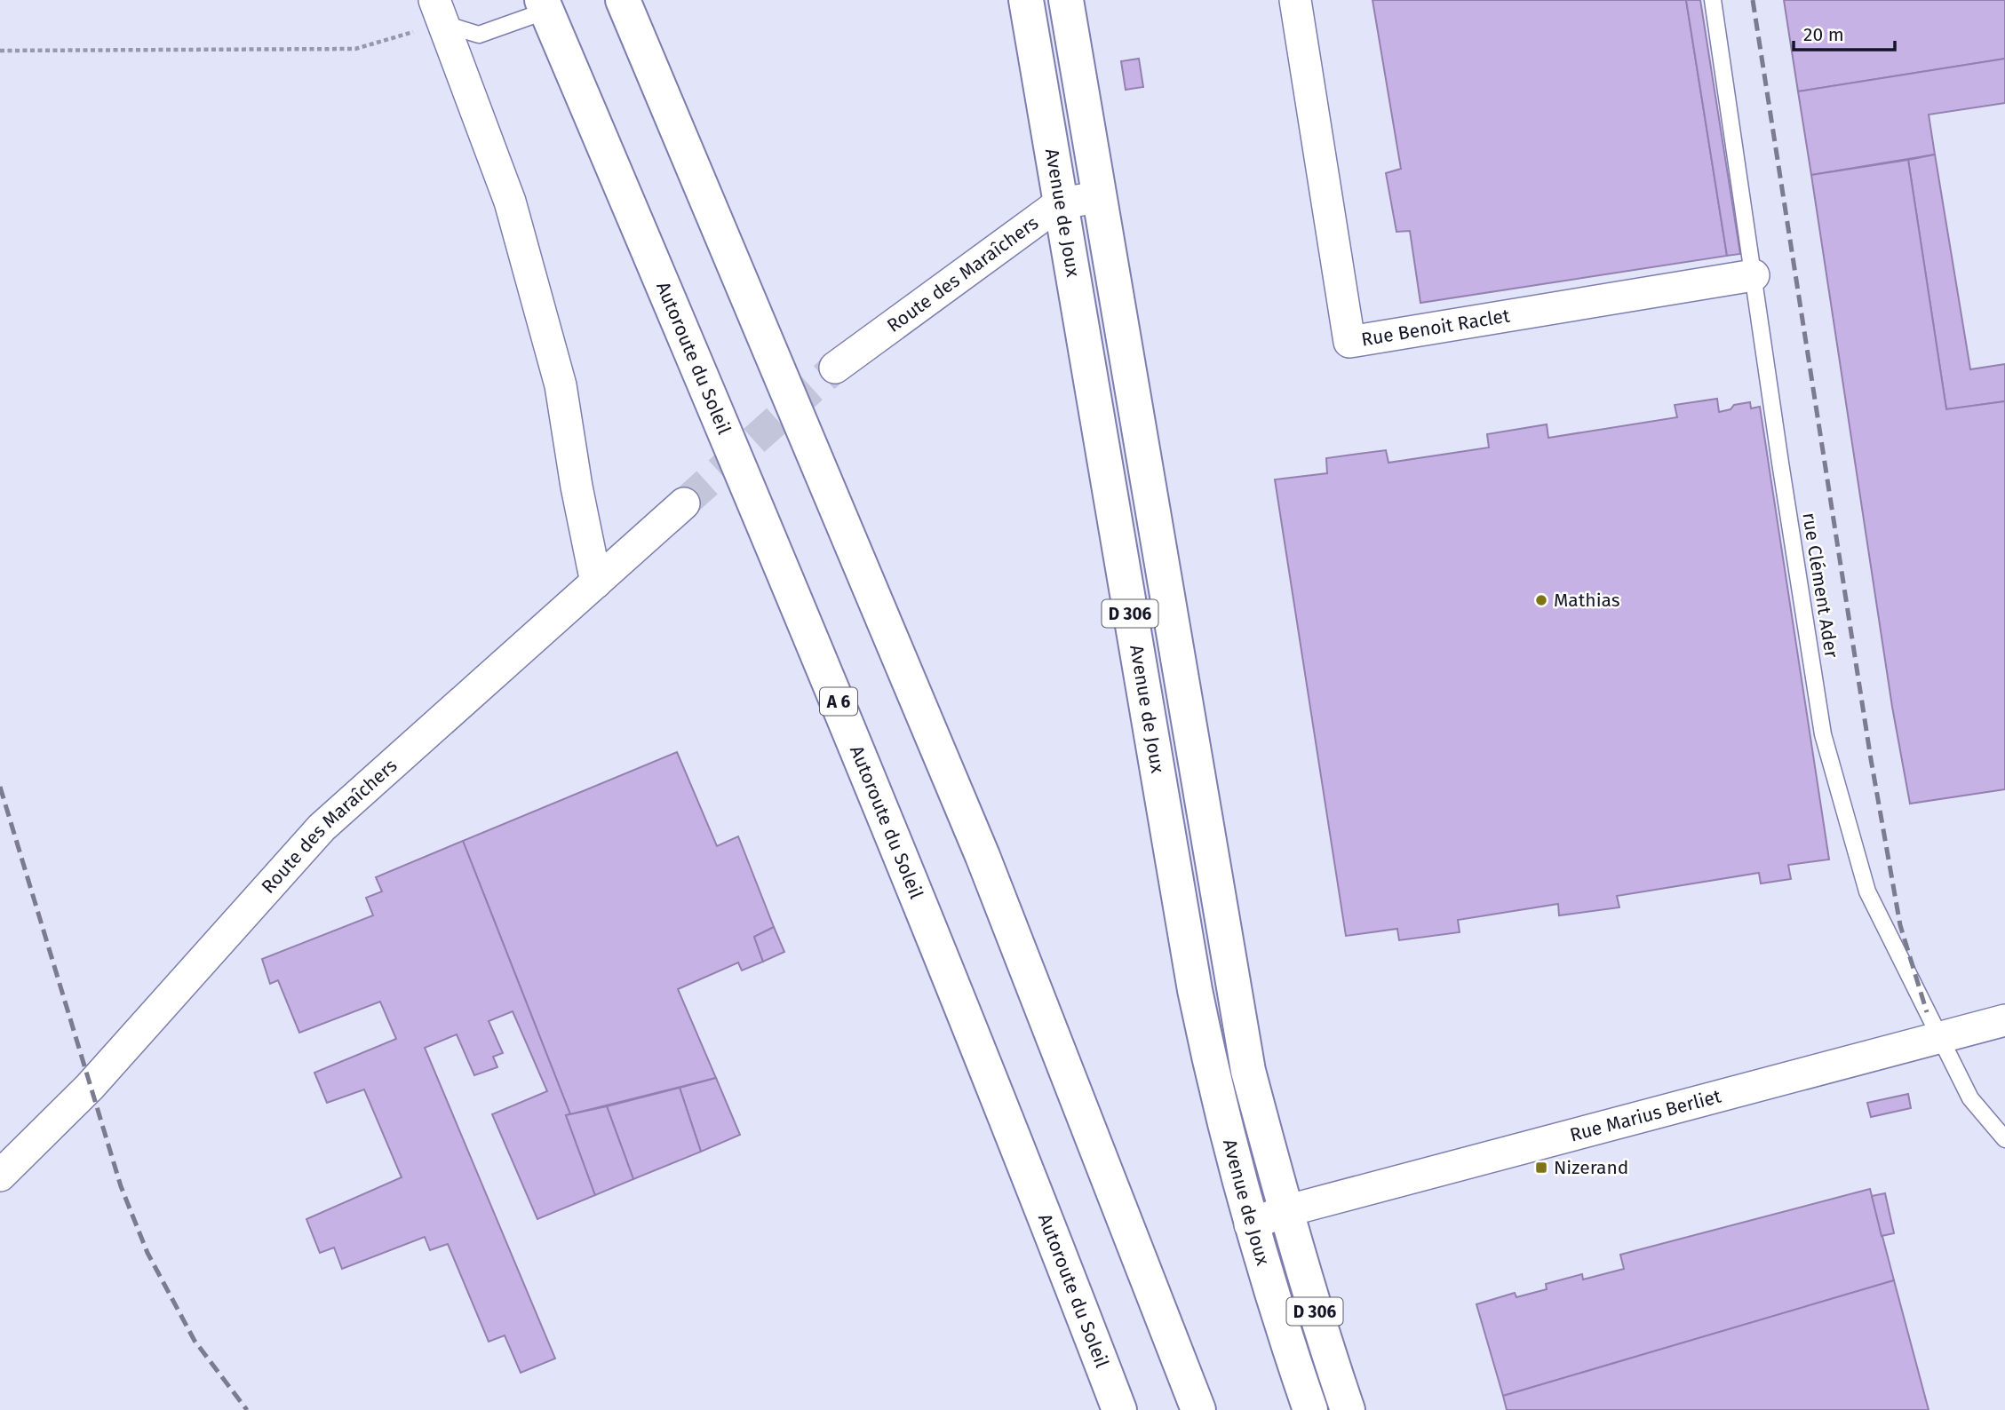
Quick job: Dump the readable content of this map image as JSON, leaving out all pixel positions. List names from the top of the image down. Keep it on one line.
{"streets":{"main road":["Avenue de Joux","Autoroute du Soleil","D 306","A 6"],"street":["Route des Maraîchers","Rue Benoit Raclet","Rue Marius Berliet"],"lane":["rue Clément Ader"]},"crossings":[["Avenue de Joux","Route des Maraîchers"],["Avenue de Joux","Rue Marius Berliet"],["Rue Benoit Raclet","rue Clément Ader"],["rue Clément Ader","Rue Marius Berliet"]],"places":{"other":["Mathias"],"transit":["Nizerand"]},"scale_bar":"20 m"}
